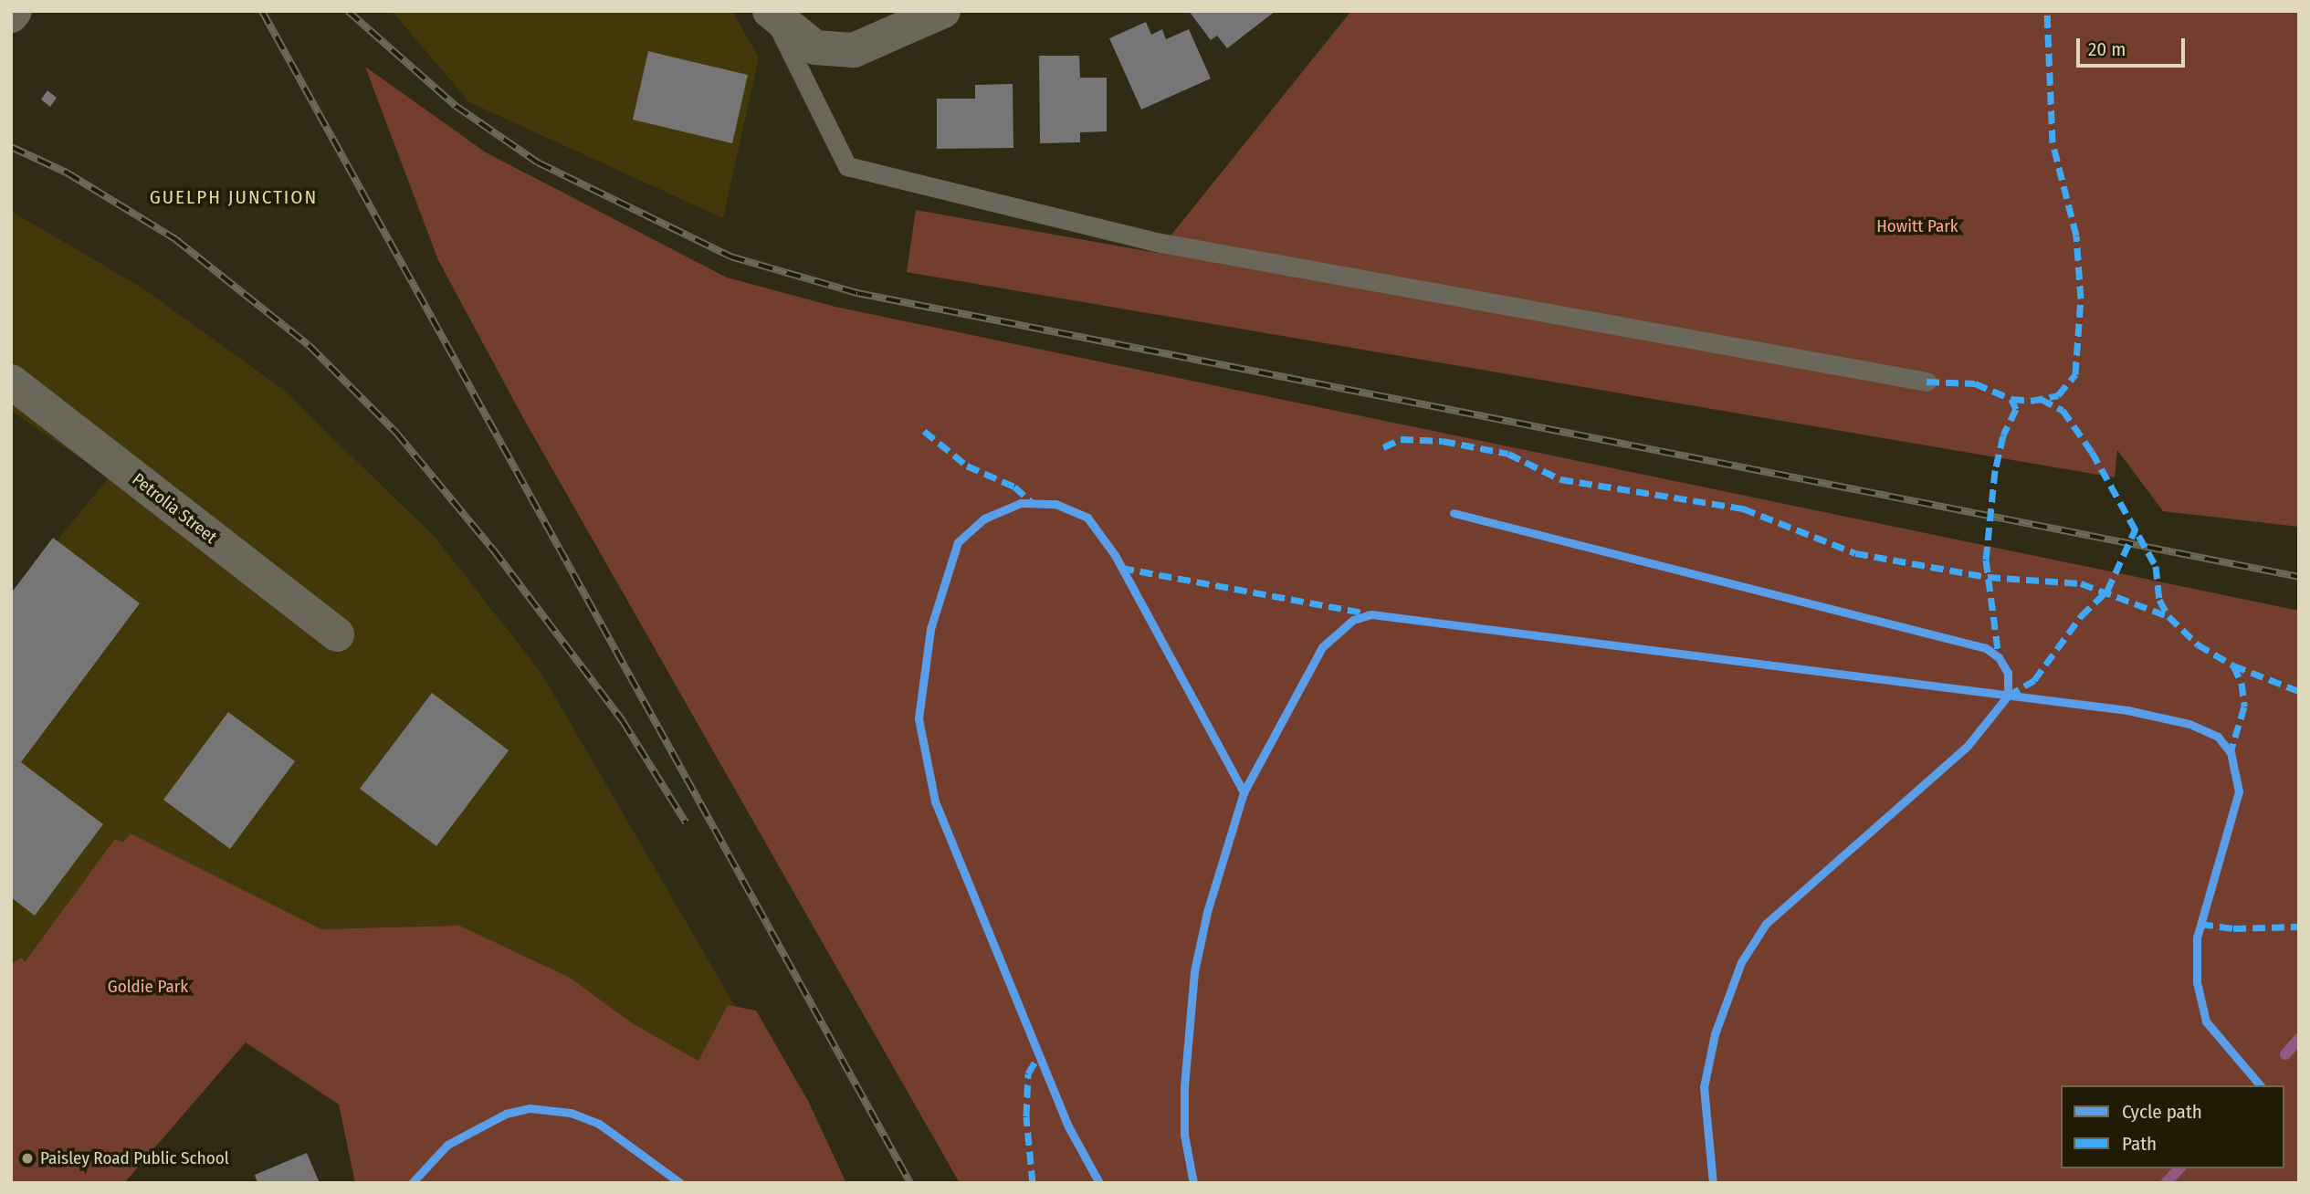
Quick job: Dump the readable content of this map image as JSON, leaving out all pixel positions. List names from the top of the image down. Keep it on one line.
{"streets":{"street":["Petrolia Street"]},"districts":["GUELPH JUNCTION"],"parks":["Howitt Park","Goldie Park"],"places":["Paisley Road Public School"],"legend":["Cycle path","Path"],"scale_bar":"20 m"}
